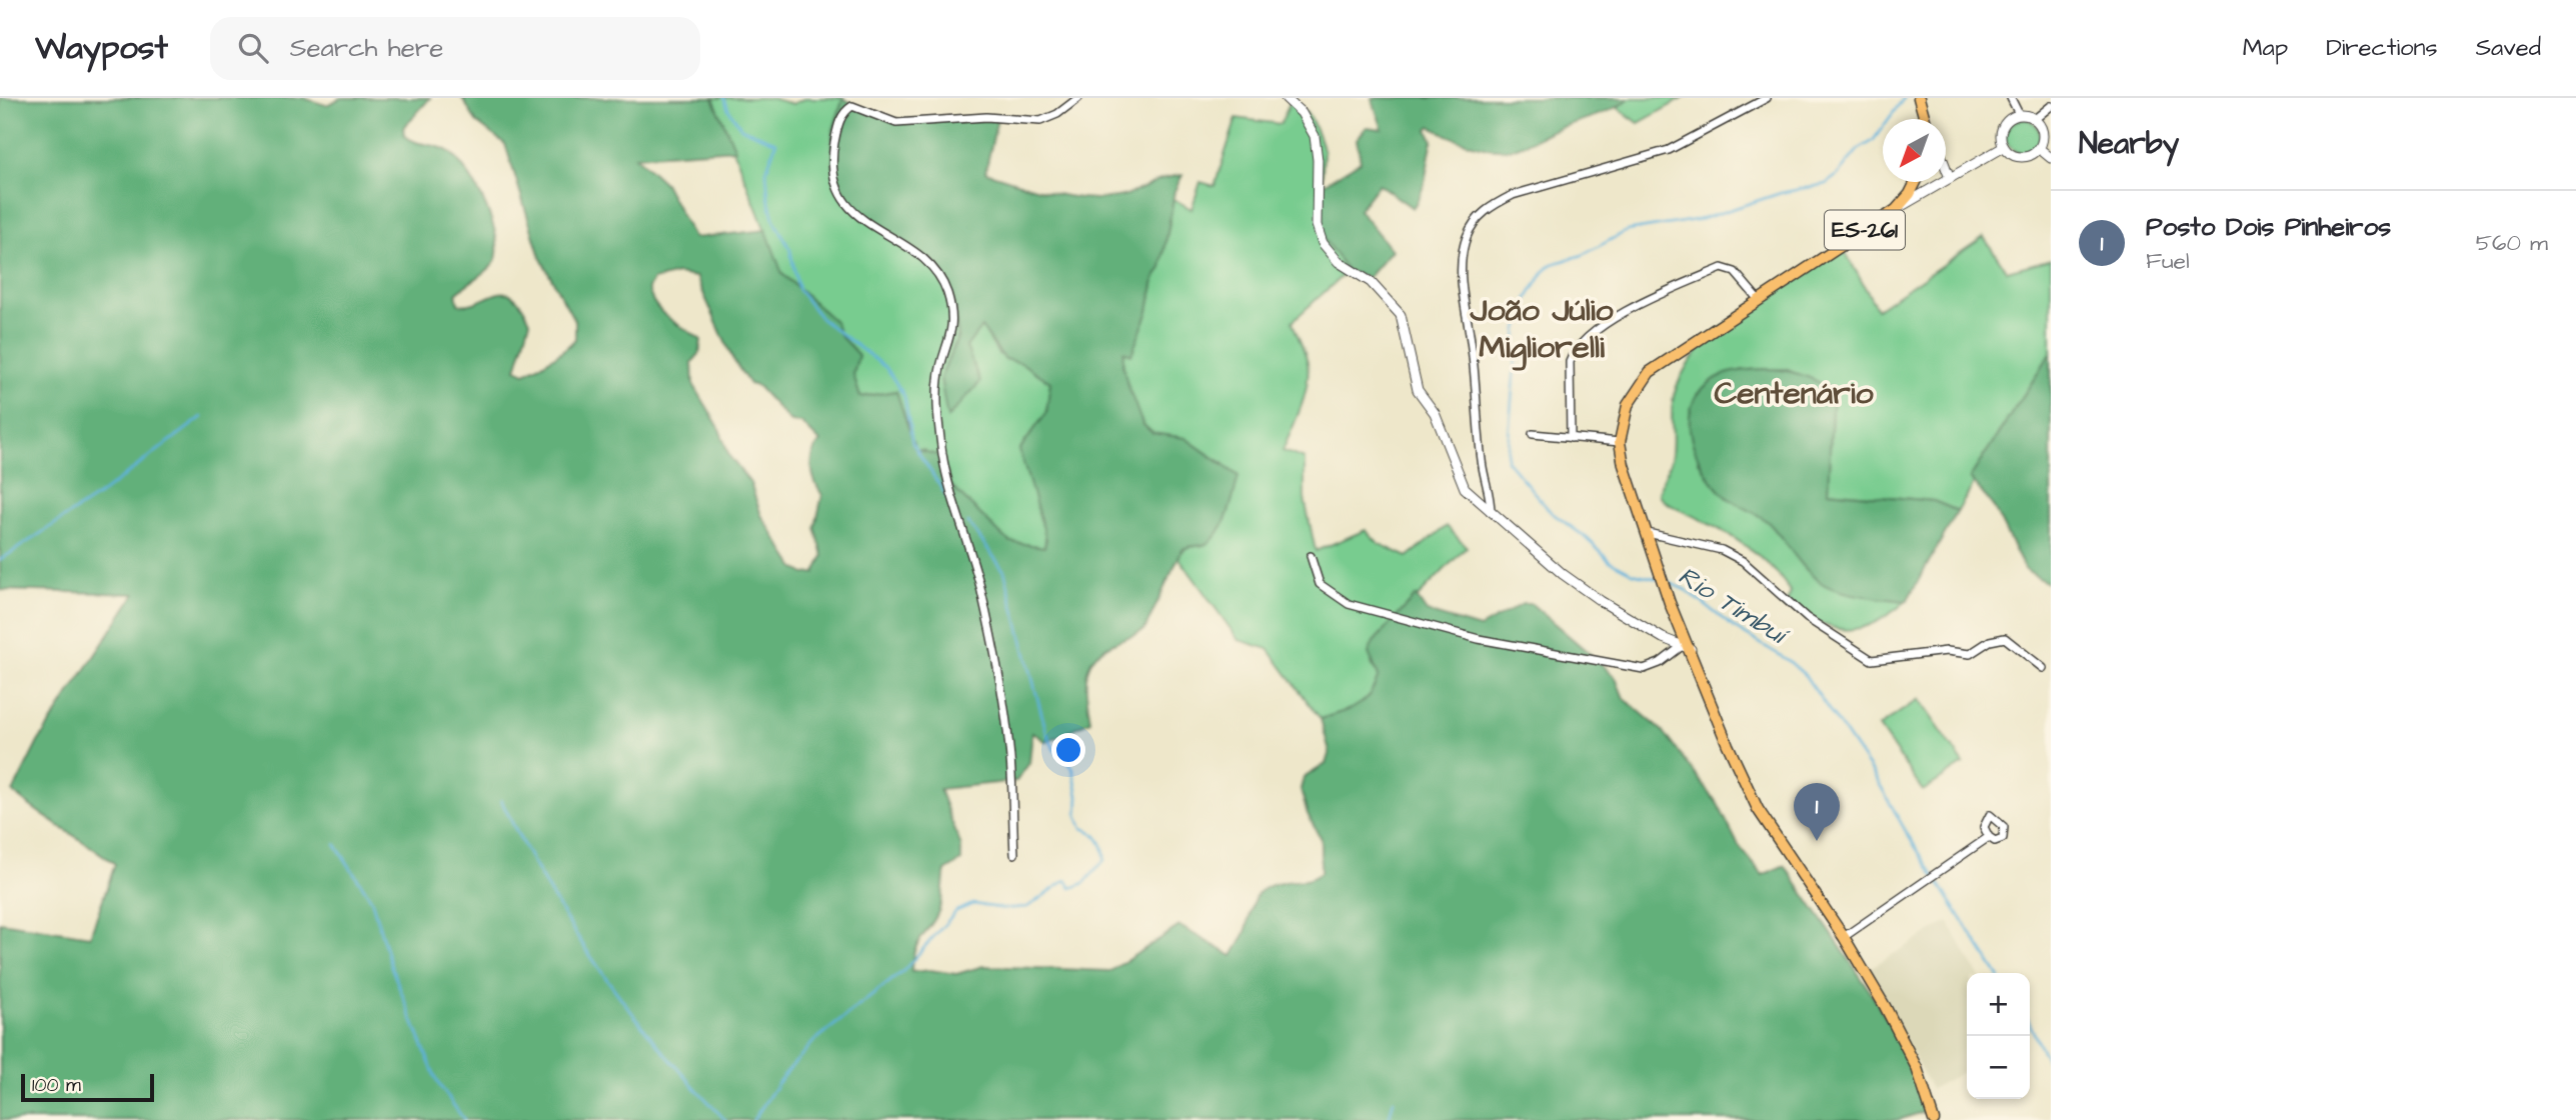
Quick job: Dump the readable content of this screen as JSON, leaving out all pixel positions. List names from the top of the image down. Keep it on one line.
{"streets":{"main road":["ES-261"]},"districts":["João Júlio Migliorelli","Centenário"],"water":["Rio Timbuí"],"scale_bar":"100 m","north":"bottom left","page":{"header":"Waypost","search":"Search here","nav":["Map","Directions","Saved"],"heading":"Nearby","list":[{"mark":"1","name":"Posto Dois Pinheiros","note":"Fuel","value":"560 m"}],"pins":"1","map_buttons":["+","−"],"scale":"100 m"}}
